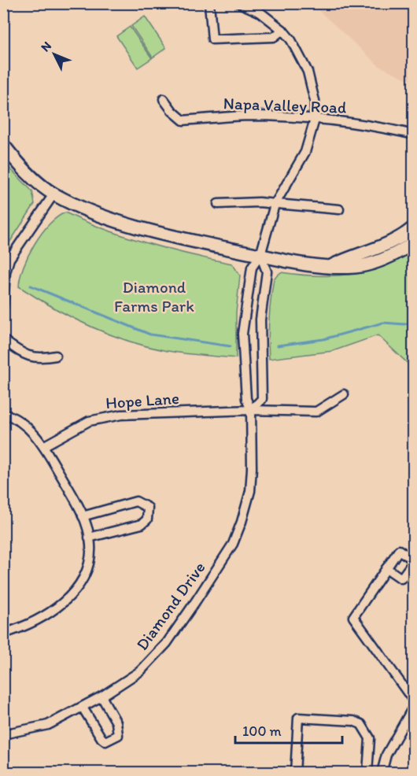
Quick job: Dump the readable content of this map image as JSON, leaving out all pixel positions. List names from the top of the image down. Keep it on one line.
{"streets":{"street":["Napa Valley Road","Hope Lane","Diamond Drive"]},"crossings":[["Hope Lane","Diamond Drive"]],"parks":["Diamond Farms Park"],"scale_bar":"100 m","north":"top left"}
